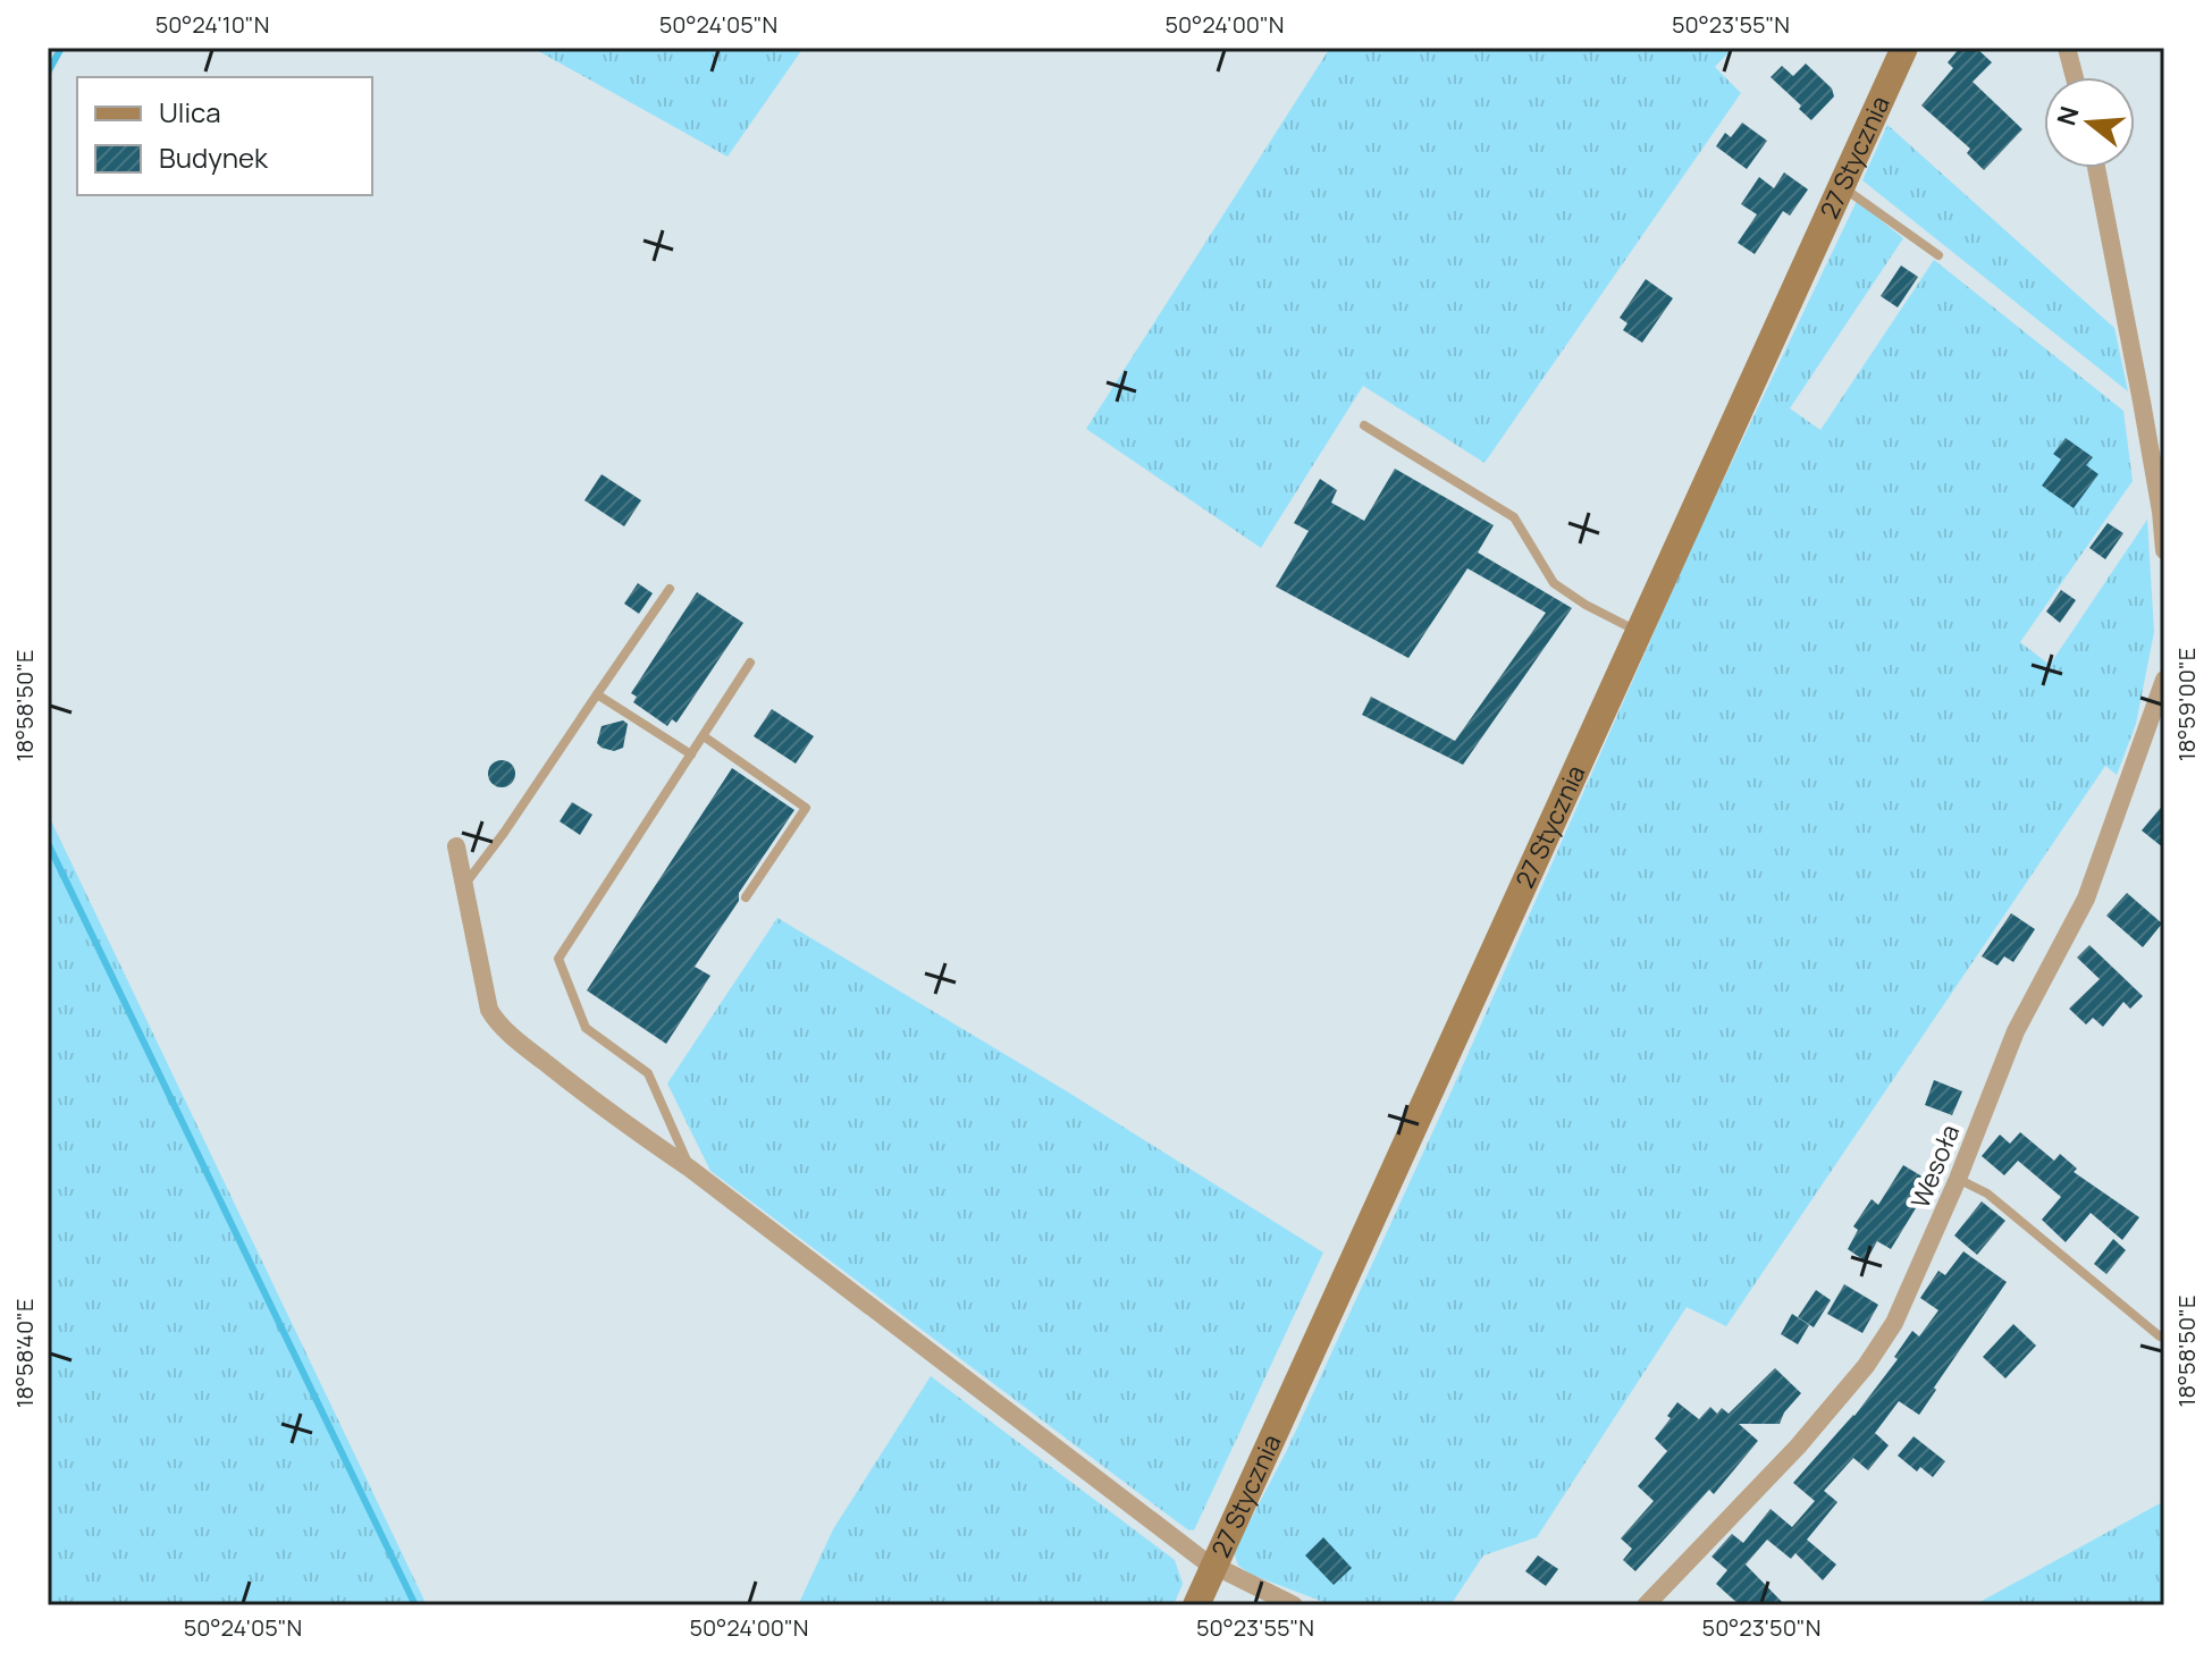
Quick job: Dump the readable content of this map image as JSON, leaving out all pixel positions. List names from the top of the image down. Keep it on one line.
{"streets":{"street":["27 Stycznia","Wesoła"]},"legend":["Ulica","Budynek"],"north":"left","coordinates":["50°24'10\"N","50°24'05\"N","50°24'00\"N","50°23'55\"N","18°59'00\"E","18°58'50\"E","18°58'40\"E","50°23'50\"N"]}
